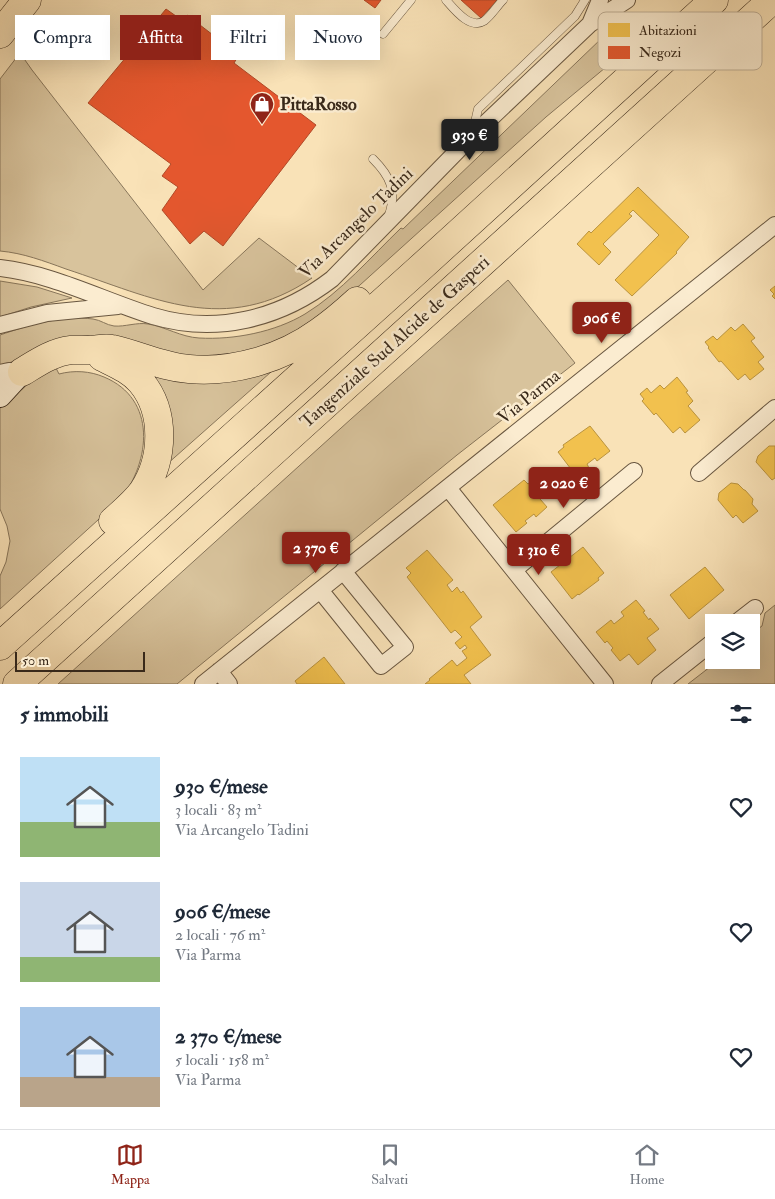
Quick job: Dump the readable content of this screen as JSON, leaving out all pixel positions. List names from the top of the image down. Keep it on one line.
{"streets":{"highway":["Tangenziale Sud Alcide de Gasperi"],"street":["Via Arcangelo Tadini","Via Parma"]},"places":{"shop":["PittaRosso"]},"legend":["Abitazioni","Negozi"],"scale_bar":"50 m","page":{"chip":["Compra","Affitta","Filtri","Nuovo"],"price":["930 €","906 €","2 020 €","2 370 €","1 310 €"],"scale":"50 m","heading":"5 immobili","list":[{"name":"930 €/mese","note":"3 locali · 83 m² · Via Arcangelo Tadini"},{"name":"906 €/mese","note":"2 locali · 76 m² · Via Parma"},{"name":"2 370 €/mese","note":"5 locali · 158 m² · Via Parma"}],"tabs":["Mappa","Salvati","Home"]}}
